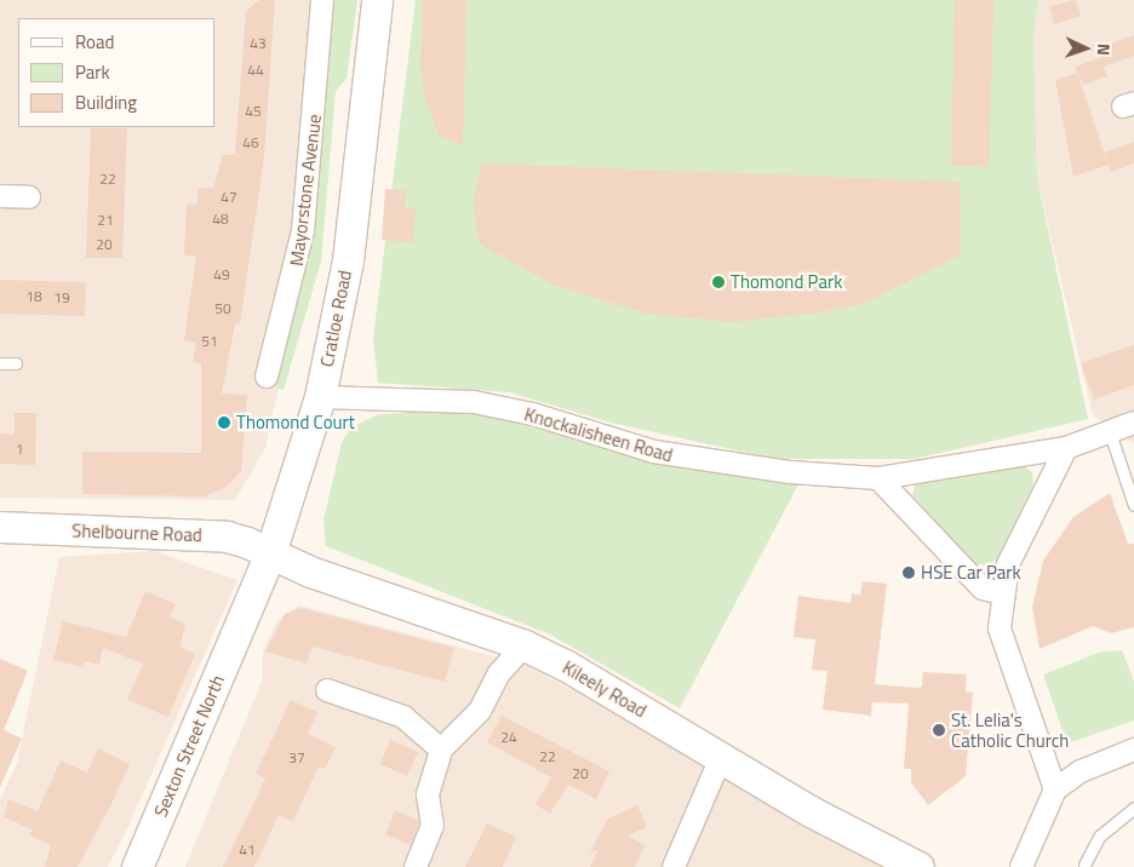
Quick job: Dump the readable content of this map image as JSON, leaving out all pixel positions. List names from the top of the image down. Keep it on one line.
{"streets":{"main road":["Cratloe Road","Shelbourne Road","Kileely Road","Sexton Street North"],"street":["Mayorstone Avenue","Knockalisheen Road"]},"crossings":[["Cratloe Road","Knockalisheen Road"],["Cratloe Road","Shelbourne Road"],["Cratloe Road","Kileely Road"],["Cratloe Road","Sexton Street North"],["Shelbourne Road","Kileely Road"]],"places":["Thomond Park","Thomond Court","HSE Car Park","St. Lelia's Catholic Church"],"house_numbers":["43","44","45","46","22","47","48","21","20","49","18","19","50","51","1","24","22","37","20","41"],"legend":["Road","Park","Building"],"north":"right"}
